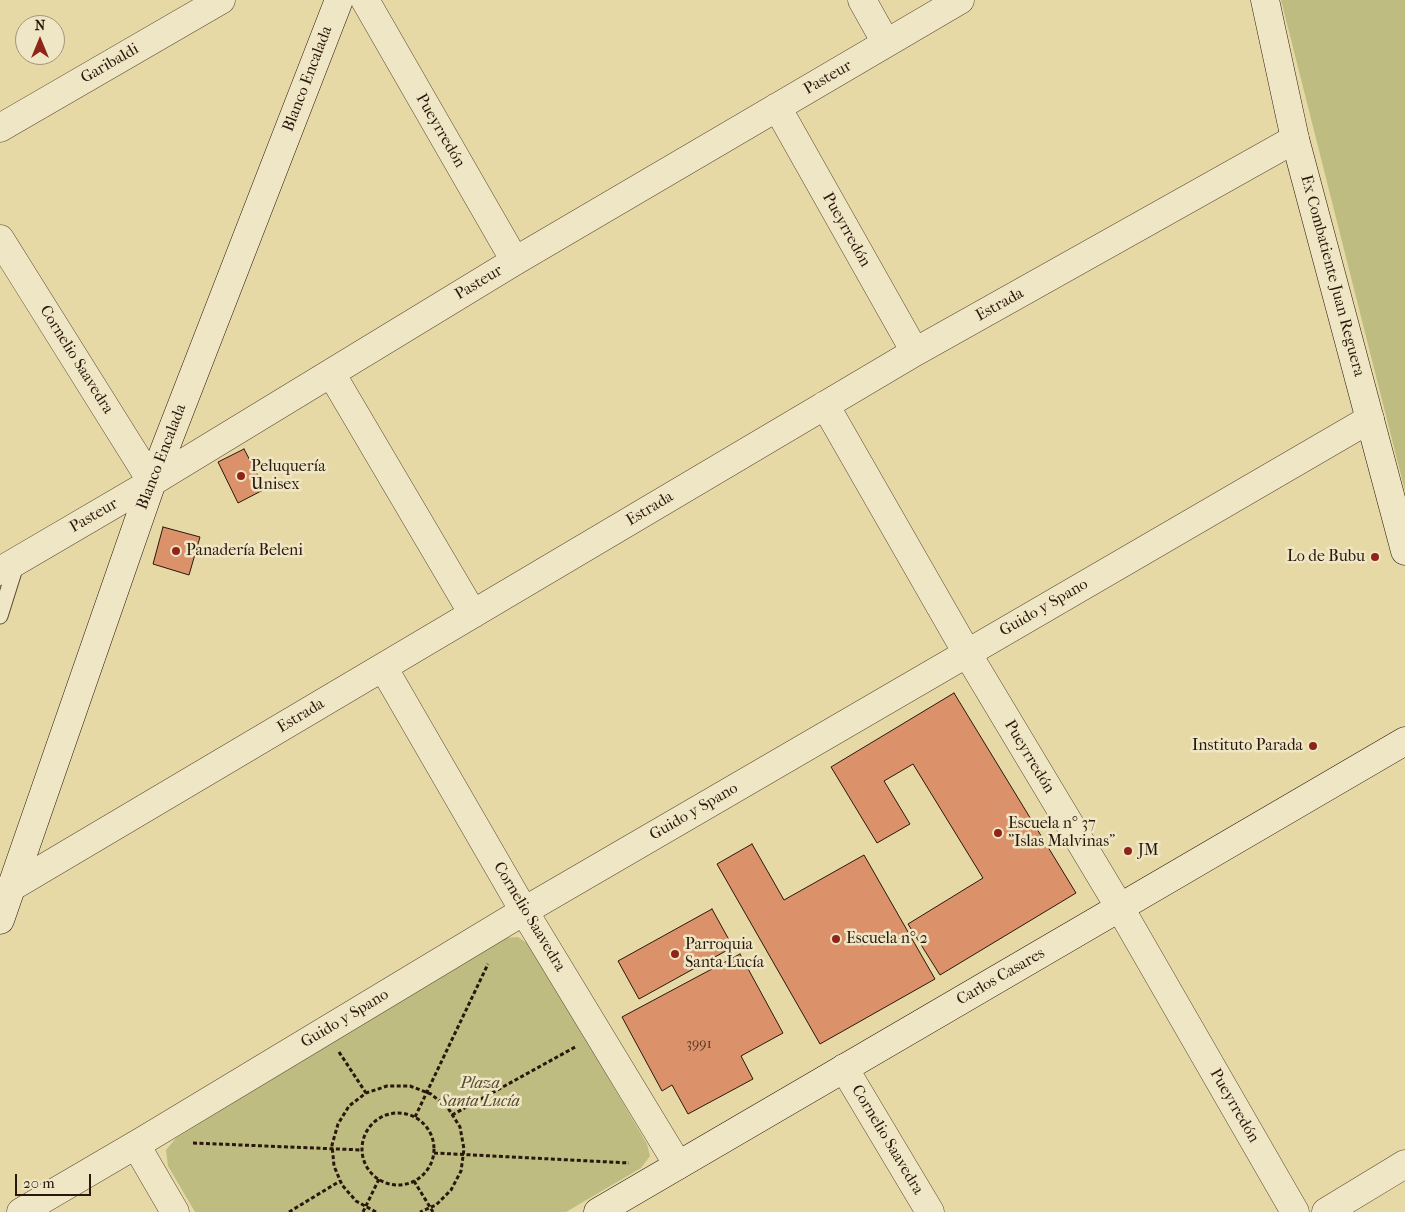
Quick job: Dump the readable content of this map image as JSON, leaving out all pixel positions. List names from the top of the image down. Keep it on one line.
{"streets":{"street":["Garibaldi","Pasteur","Blanco Encalada","Pueyrredón","Ex Combatiente Juan Reguera","Estrada","Cornelio Saavedra","Guido y Spano","Carlos Casares"]},"crossings":[["Pasteur","Blanco Encalada"],["Pasteur","Pueyrredón"],["Pasteur","Cornelio Saavedra"],["Blanco Encalada","Estrada"],["Blanco Encalada","Cornelio Saavedra"],["Pueyrredón","Estrada"],["Pueyrredón","Guido y Spano"],["Pueyrredón","Carlos Casares"],["Ex Combatiente Juan Reguera","Estrada"],["Ex Combatiente Juan Reguera","Guido y Spano"],["Estrada","Cornelio Saavedra"],["Cornelio Saavedra","Guido y Spano"],["Cornelio Saavedra","Carlos Casares"]],"parks":["Plaza Santa Lucía"],"places":["Peluquería Unisex","Panadería Beleni","Lo de Bubu","Instituto Parada","Escuela n° 37 \"Islas Malvinas\"","JM","Escuela n° 2","Parroquia Santa Lucía"],"house_numbers":["3991"],"scale_bar":"20 m","north":"top"}
